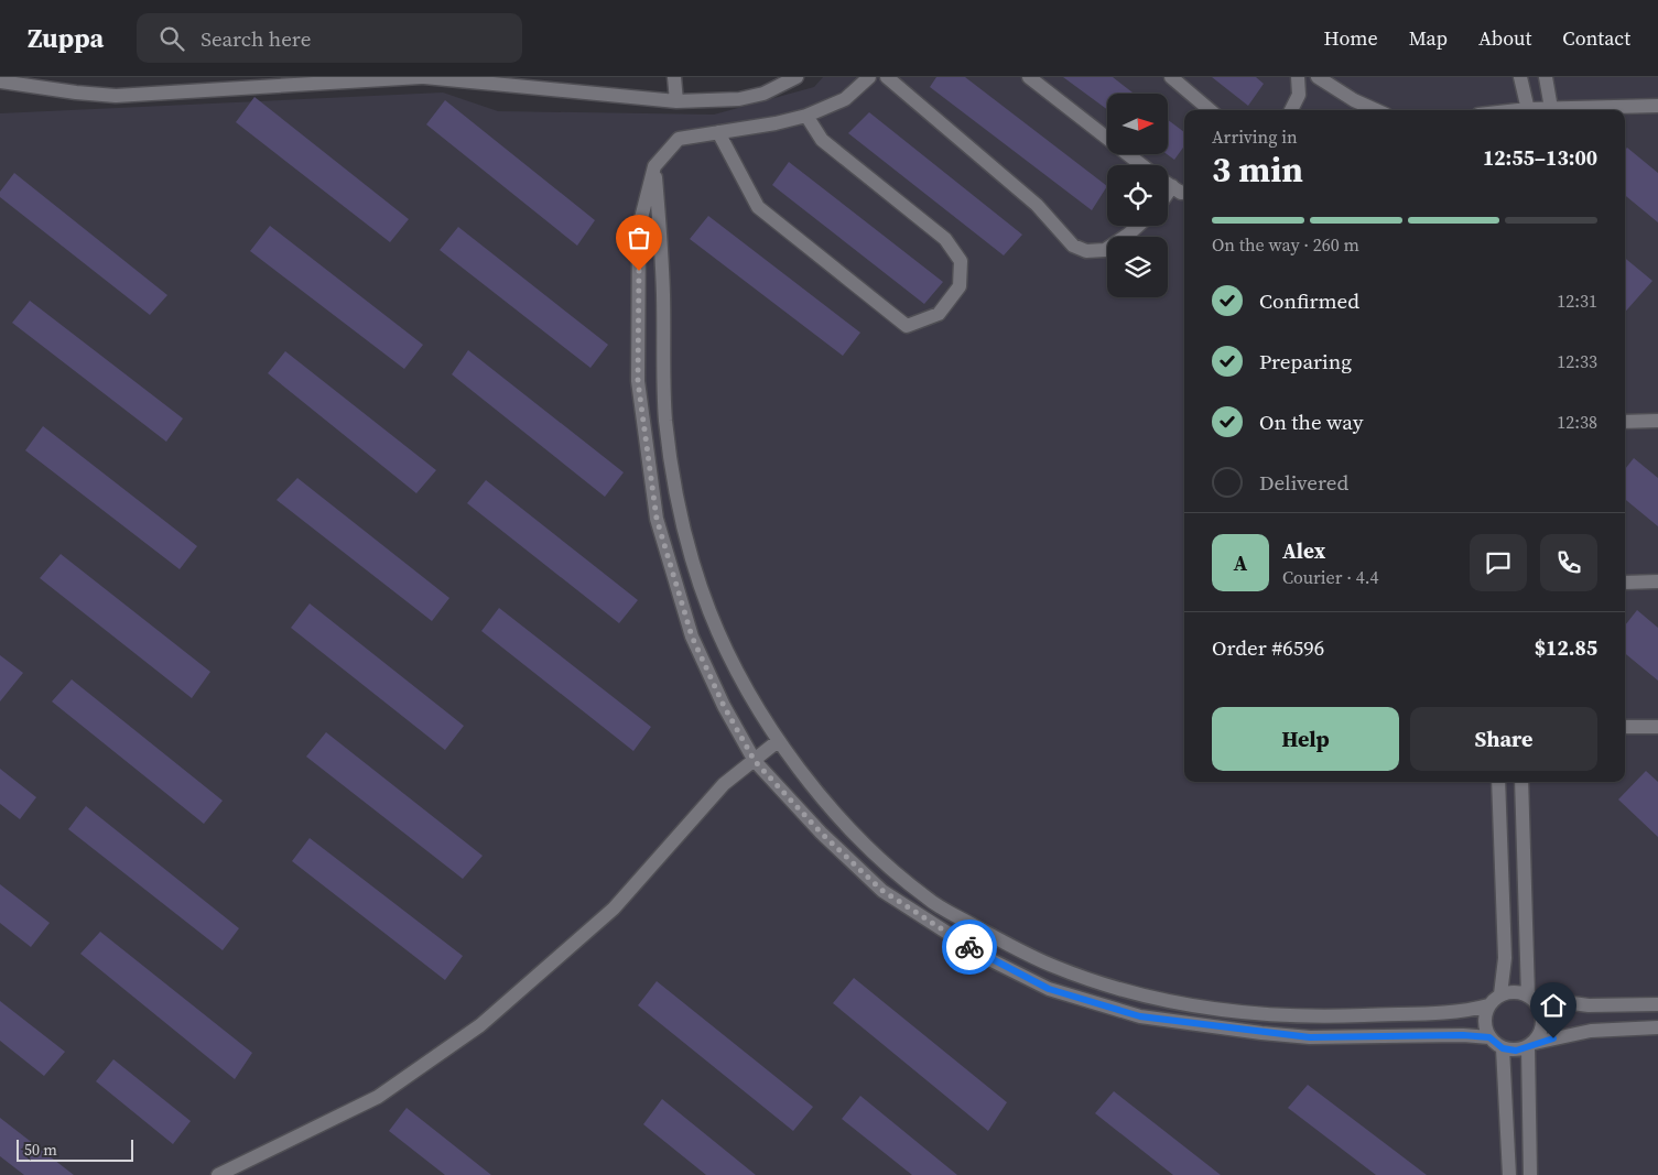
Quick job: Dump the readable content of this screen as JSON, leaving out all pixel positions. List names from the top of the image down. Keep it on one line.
{"scale_bar":"50 m","north":"right","page":{"header":"Zuppa","search":"Search here","nav":["Home","Map","About","Contact"],"heading":["3 min","Arriving in","12:55–13:00"],"panel":["Alex","Courier · 4.4","Order #6596","$12.85"],"bar":"On the way · 260 m","list":[["Confirmed","12:31"],["Preparing","12:33"],["On the way","12:38"],"Delivered"],"round":"A","buttons":["Help","Share"],"scale":"50 m"}}
